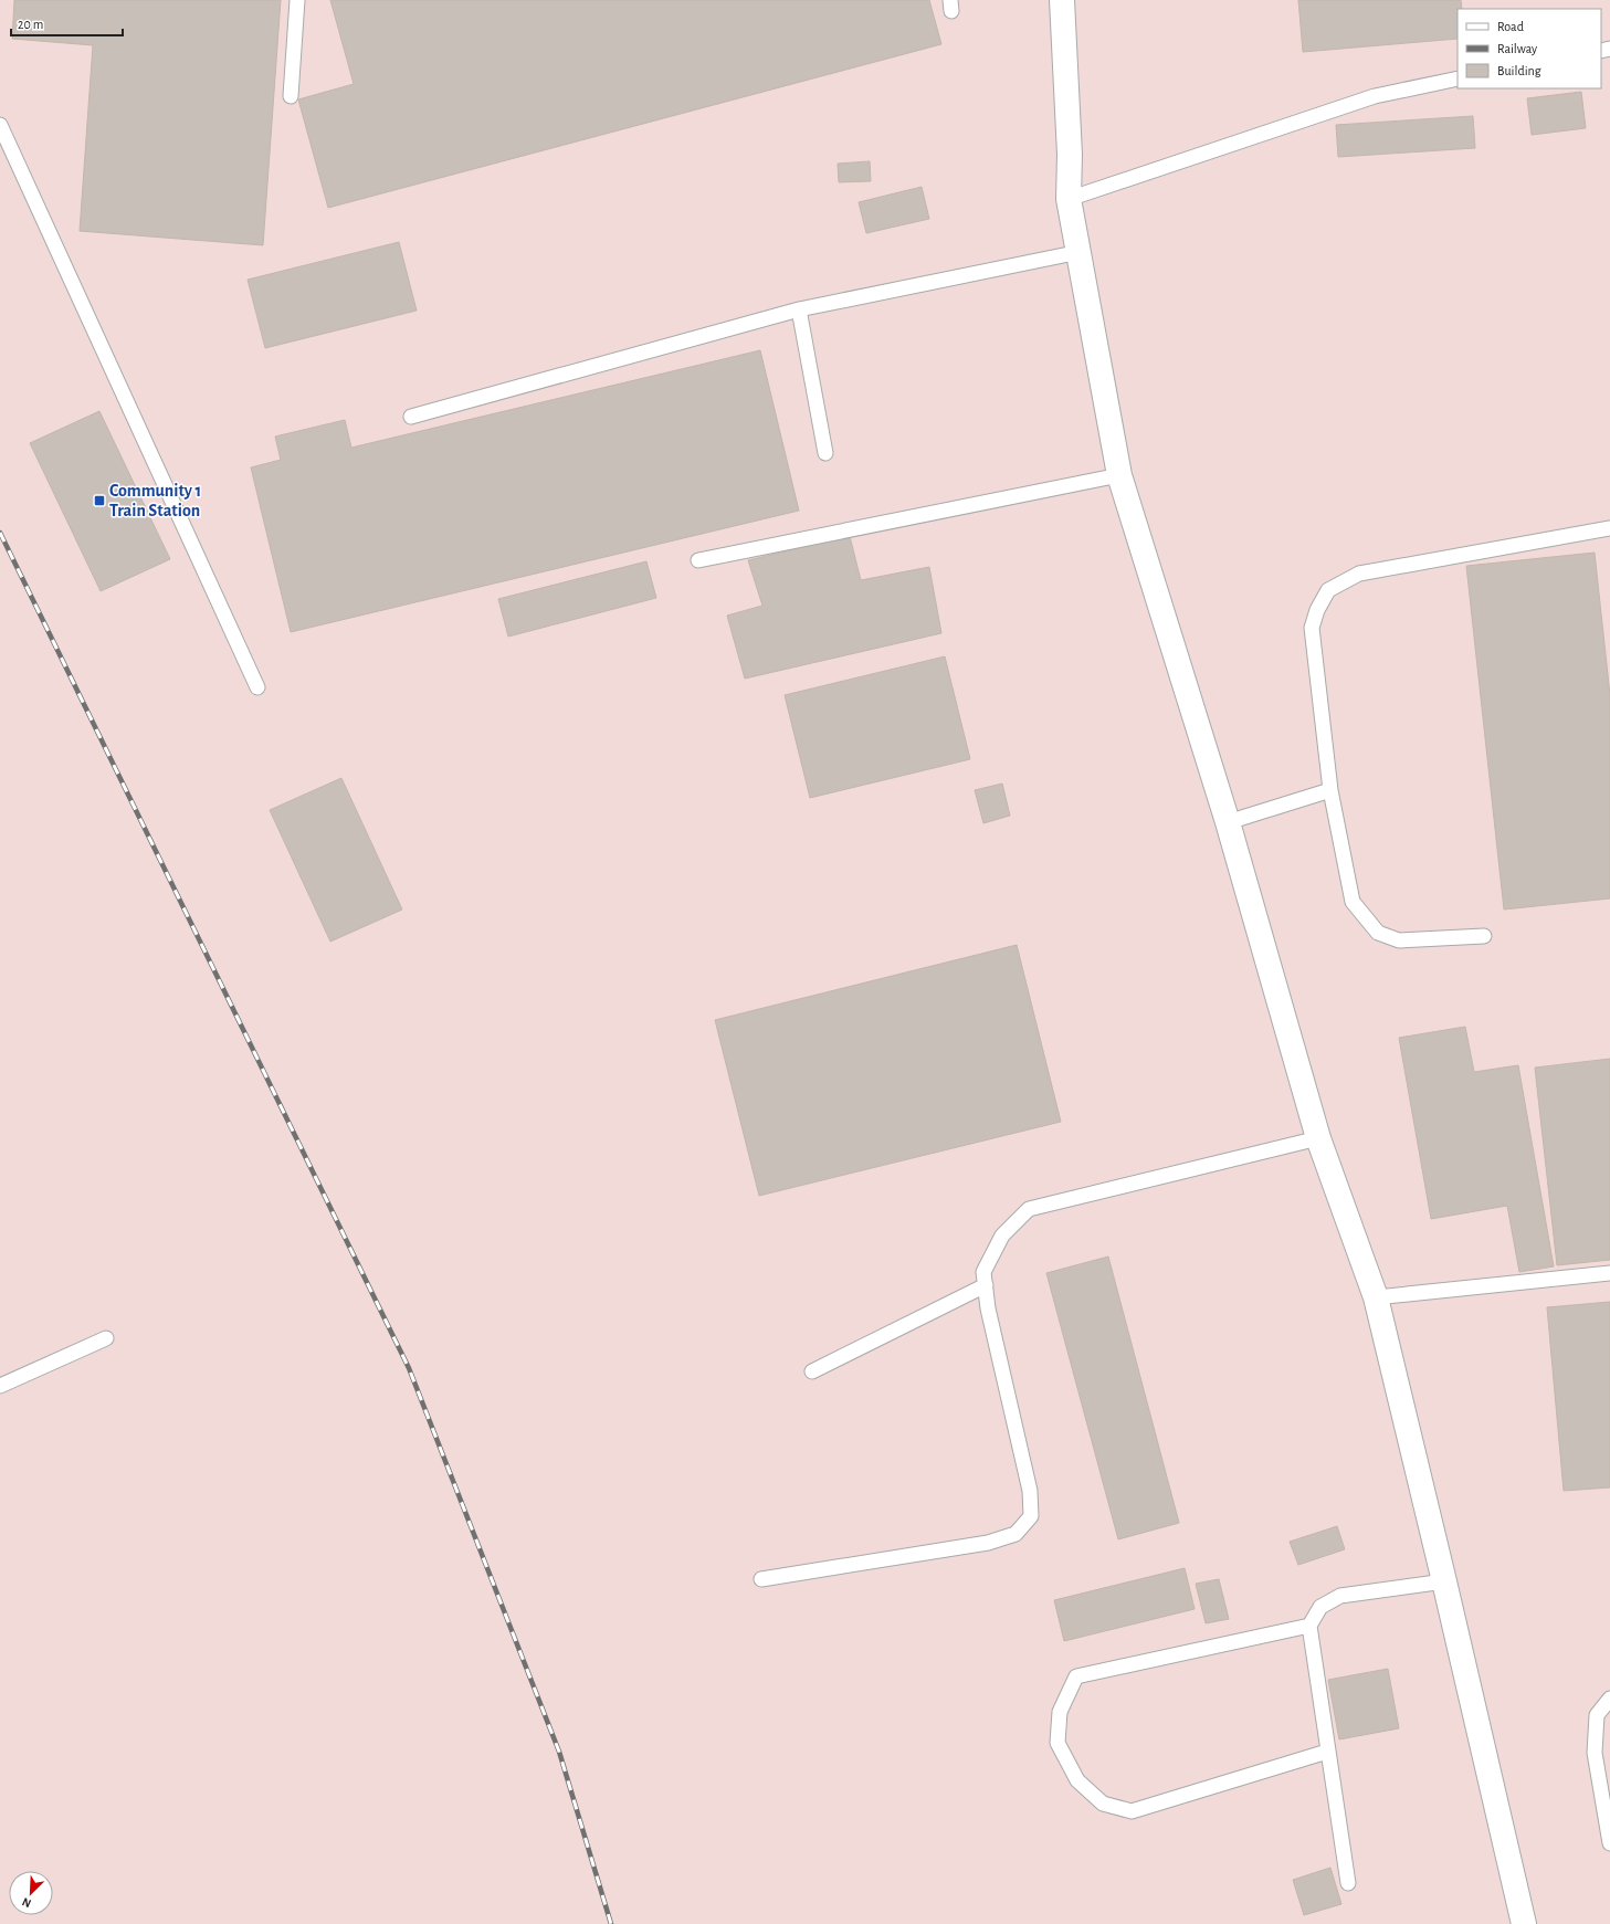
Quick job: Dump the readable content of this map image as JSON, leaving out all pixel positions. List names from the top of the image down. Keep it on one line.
{"places":{"transit":["Community 1 Train Station"]},"legend":["Road","Railway","Building"],"scale_bar":"20 m","north":"bottom left"}
